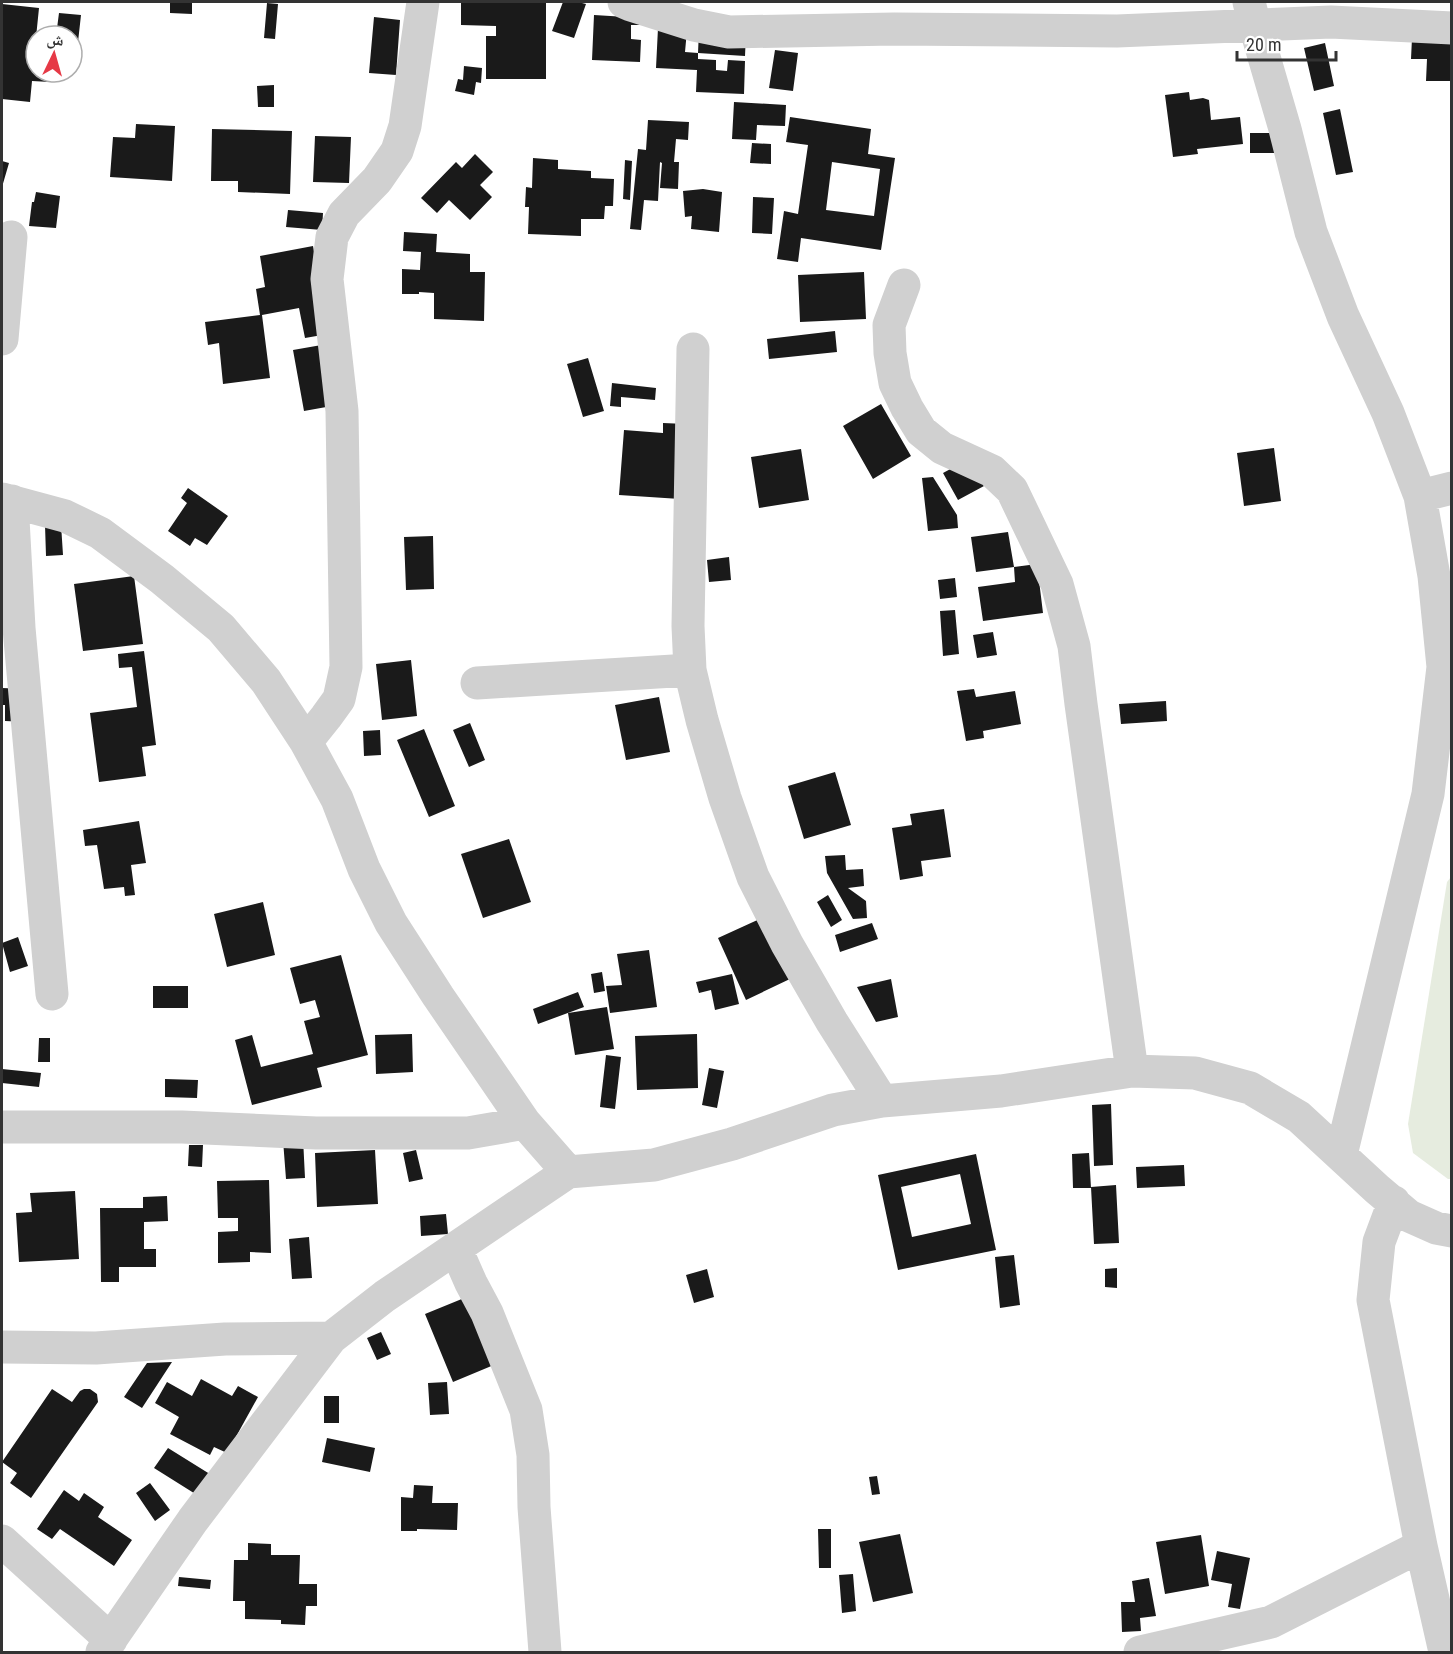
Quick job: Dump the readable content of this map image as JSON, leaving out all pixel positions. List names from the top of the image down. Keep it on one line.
{"scale_bar":"20 m","north":"top"}
